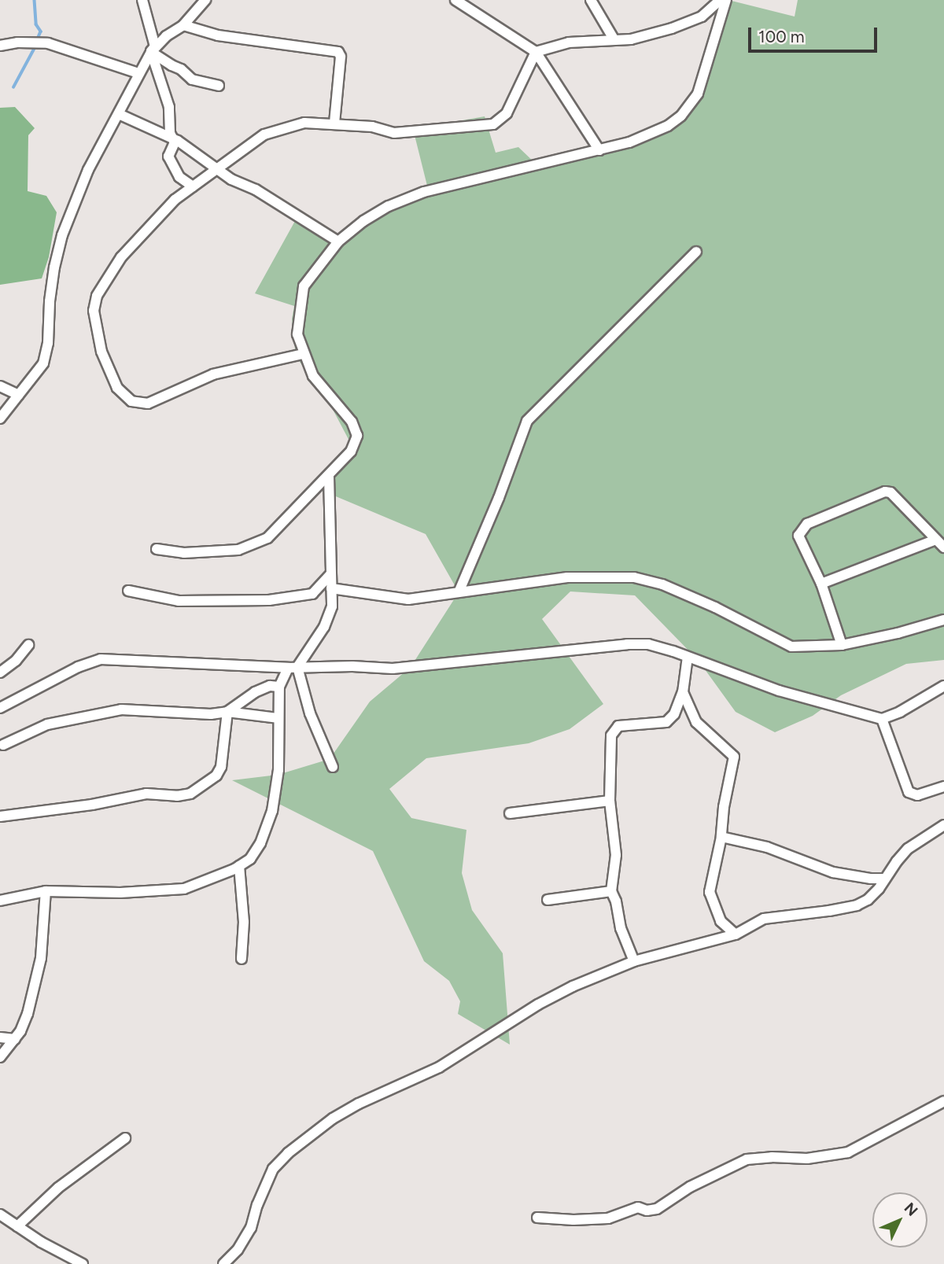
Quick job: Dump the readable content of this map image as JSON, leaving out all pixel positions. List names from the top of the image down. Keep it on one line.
{"scale_bar":"100 m","north":"top right"}
